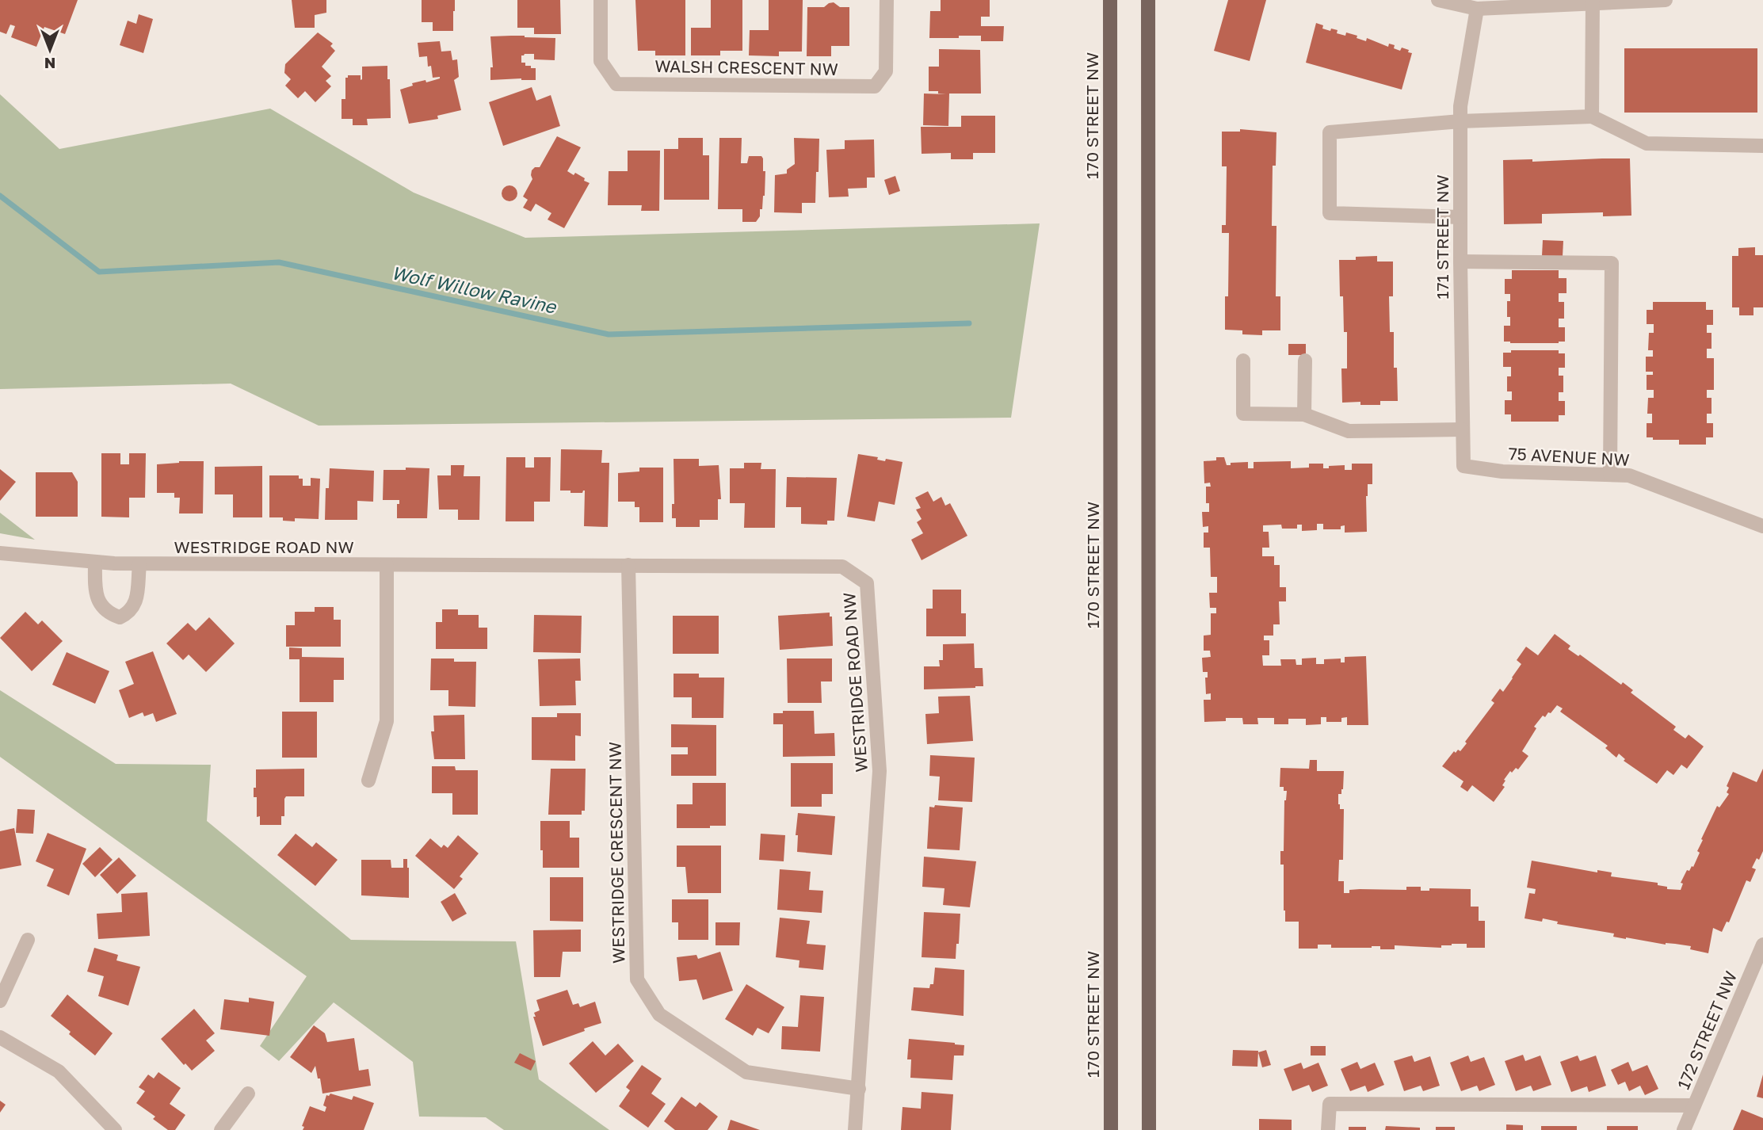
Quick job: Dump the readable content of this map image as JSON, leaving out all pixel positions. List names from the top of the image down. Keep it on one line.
{"streets":{"main road":["170 STREET NW"],"street":["WALSH CRESCENT NW","171 STREET NW","75 AVENUE NW","WESTRIDGE ROAD NW","WESTRIDGE CRESCENT NW","172 STREET NW"]},"crossings":[["171 STREET NW","75 AVENUE NW"],["WESTRIDGE ROAD NW","WESTRIDGE CRESCENT NW"]],"water":["Wolf Willow Ravine"],"north":"bottom"}
